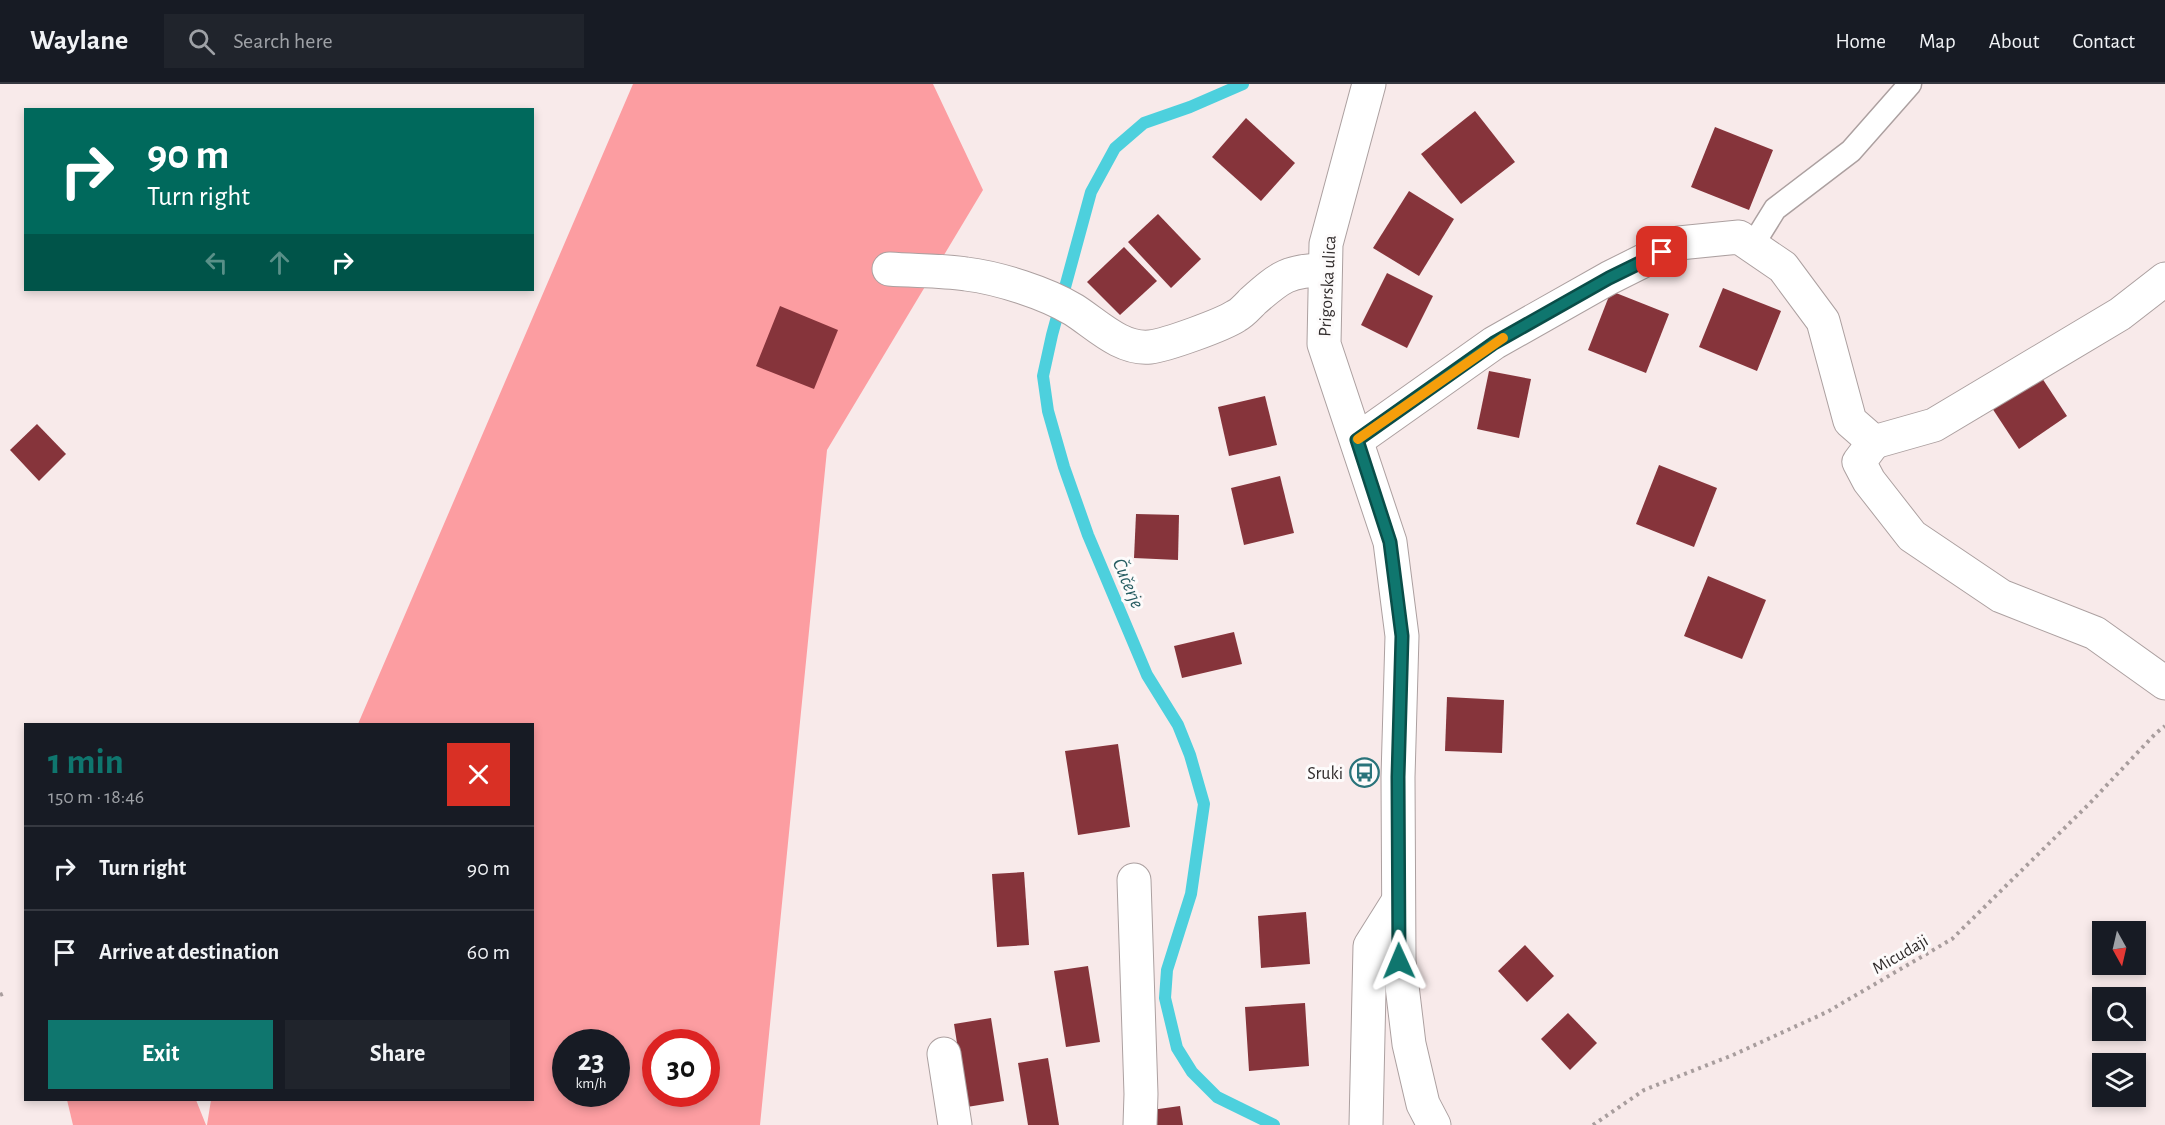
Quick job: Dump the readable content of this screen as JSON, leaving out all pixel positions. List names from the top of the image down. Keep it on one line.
{"streets":{"street":["Prigorska ulica"],"path":["Micudaji"]},"water":["Čučerje"],"places":{"bus stop":["Sruki"]},"north":"bottom","page":{"header":"Waylane","search":"Search here","nav":["Home","Map","About","Contact"],"turn":["90 m","Turn right"],"heading":["1 min","150 m · 18:46"],"list":[{"name":"Turn right","value":"90 m"},{"name":"Arrive at destination","value":"60 m"}],"buttons":["Exit","Share"],"speed":"23 km/h","limit":"30"}}
